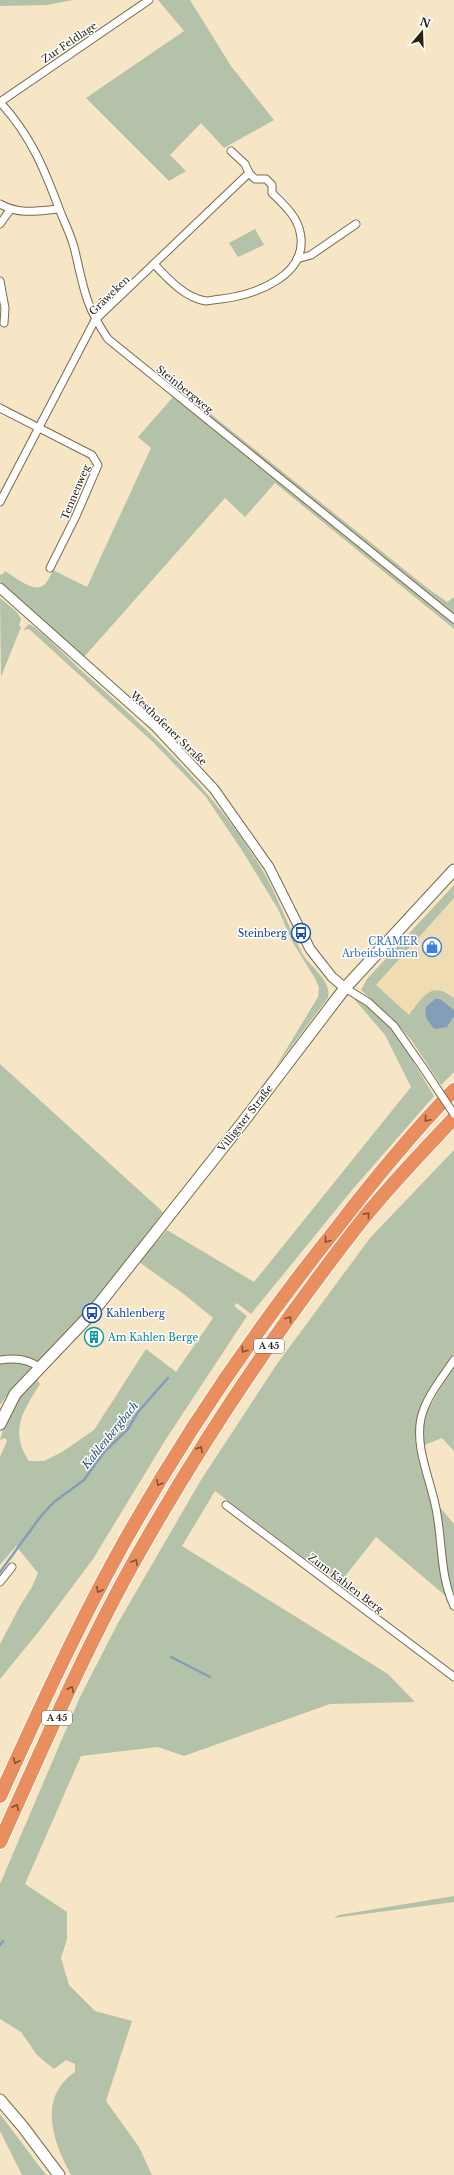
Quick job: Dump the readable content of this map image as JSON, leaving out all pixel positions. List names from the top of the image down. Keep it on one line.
{"streets":{"highway":["A 45"],"main road":["Villigster Straße"],"street":["Zur Feldlage","Gräweken","Steinbergweg","Tennenweg","Westhofener Straße","Zum Kahlen Berg"]},"crossings":[["Zur Feldlage","Steinbergweg"],["Gräweken","Steinbergweg"],["Gräweken","Tennenweg"],["Westhofener Straße","Villigster Straße"]],"water":["Kahlenbergbach"],"places":{"bus stop":["Steinberg","Kahlenberg"],"shop":["CRAMER Arbeitsbühnen"],"building":["Am Kahlen Berge"]},"north":"top"}
